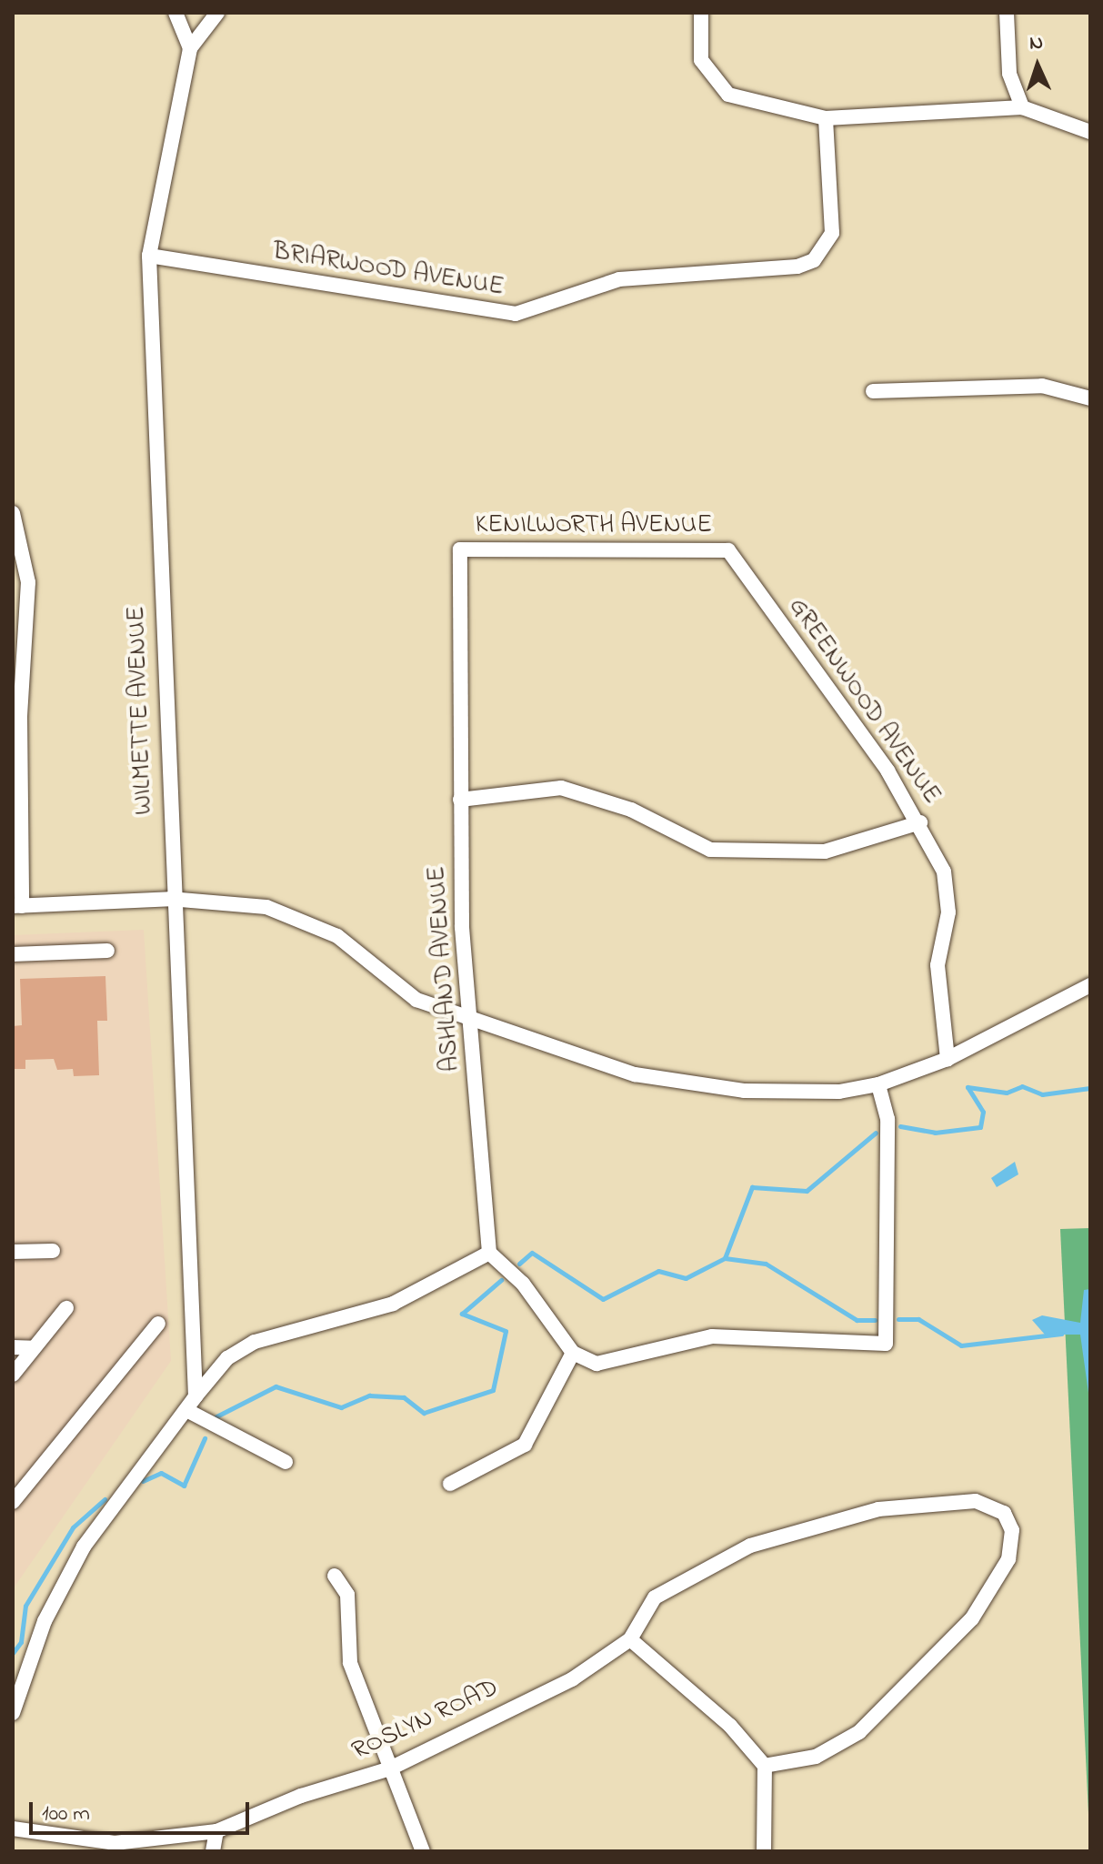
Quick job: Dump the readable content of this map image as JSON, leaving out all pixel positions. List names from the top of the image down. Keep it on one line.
{"streets":{"street":["BRIARWOOD AVENUE","KENILWORTH AVENUE","GREENWOOD AVENUE","WILMETTE AVENUE","ASHLAND AVENUE","ROSLYN ROAD"]},"crossings":[["BRIARWOOD AVENUE","WILMETTE AVENUE"],["KENILWORTH AVENUE","GREENWOOD AVENUE"],["KENILWORTH AVENUE","ASHLAND AVENUE"]],"scale_bar":"100 m","north":"top"}
